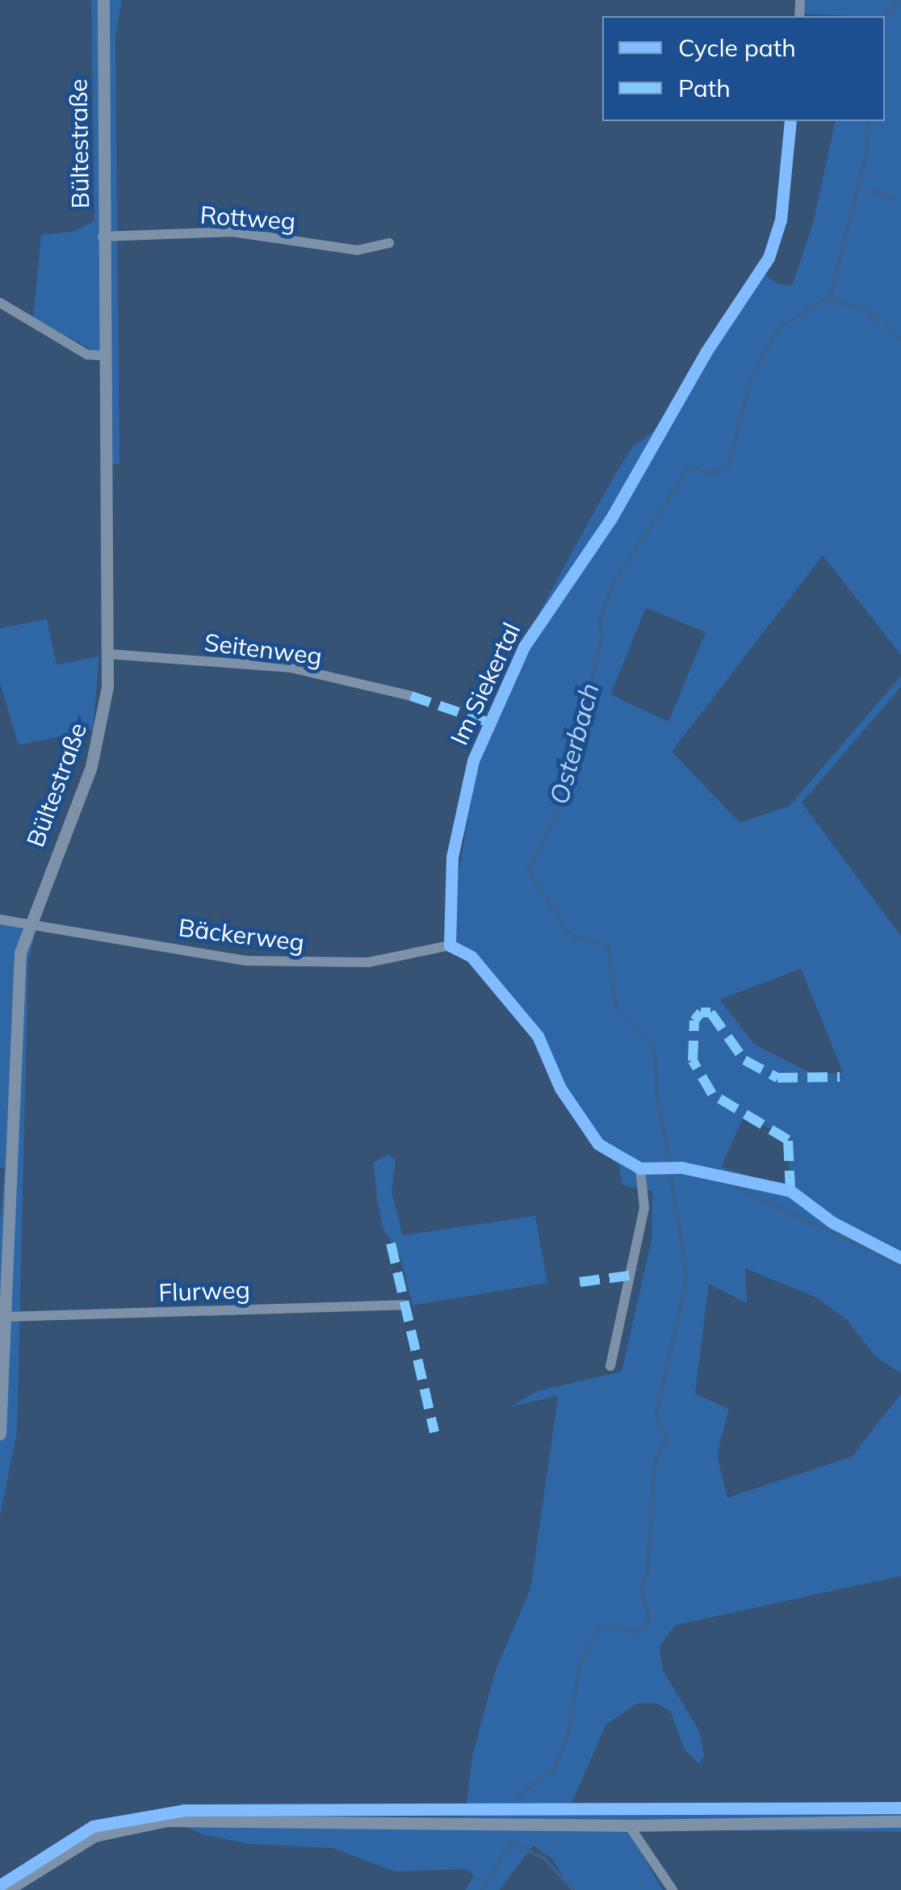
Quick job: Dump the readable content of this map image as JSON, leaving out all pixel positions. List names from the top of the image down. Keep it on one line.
{"streets":{"street":["Bültestraße","Rottweg","Seitenweg","Im Siekertal","Bäckerweg","Flurweg"]},"crossings":[["Bültestraße","Rottweg"],["Bültestraße","Seitenweg"],["Bültestraße","Bäckerweg"],["Bültestraße","Flurweg"],["Im Siekertal","Bäckerweg"]],"water":["Osterbach"],"legend":["Cycle path","Path"]}
